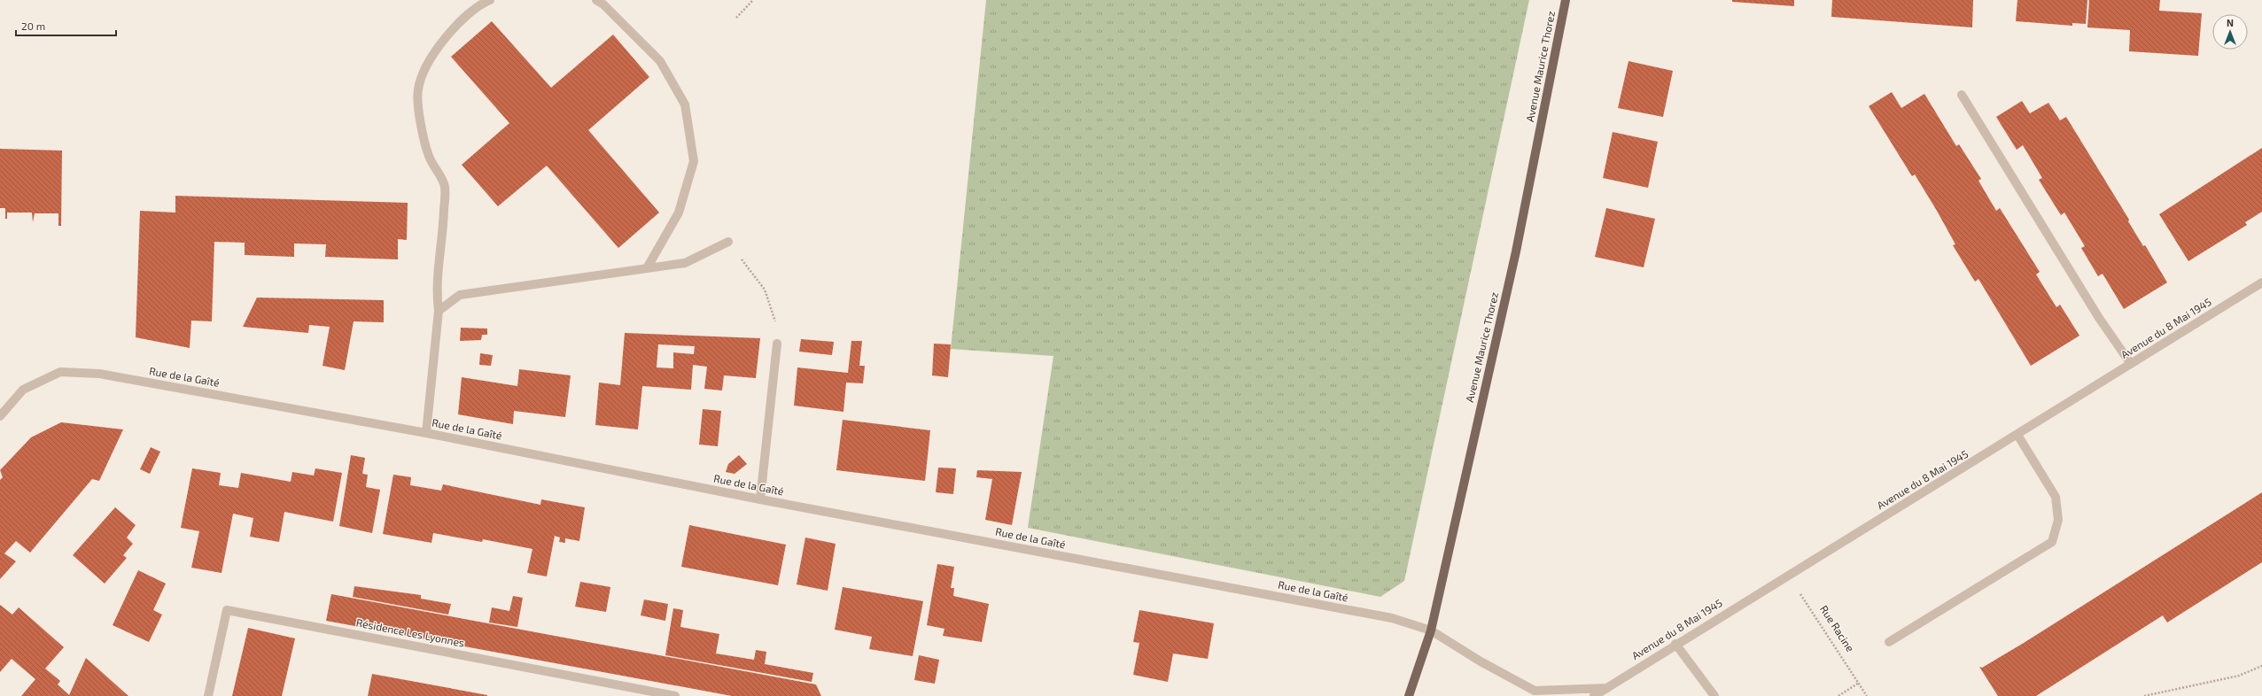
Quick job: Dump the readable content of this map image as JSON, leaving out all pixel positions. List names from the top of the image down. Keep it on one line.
{"streets":{"main road":["Avenue Maurice Thorez"],"street":["Avenue du 8 Mai 1945","Rue de la Gaîté","Résidence Les Lyonnes"],"path":["Rue Racine"]},"crossings":[["Avenue Maurice Thorez","Rue de la Gaîté"],["Avenue du 8 Mai 1945","Rue de la Gaîté"],["Avenue du 8 Mai 1945","Rue Racine"]],"scale_bar":"20 m","north":"top"}
